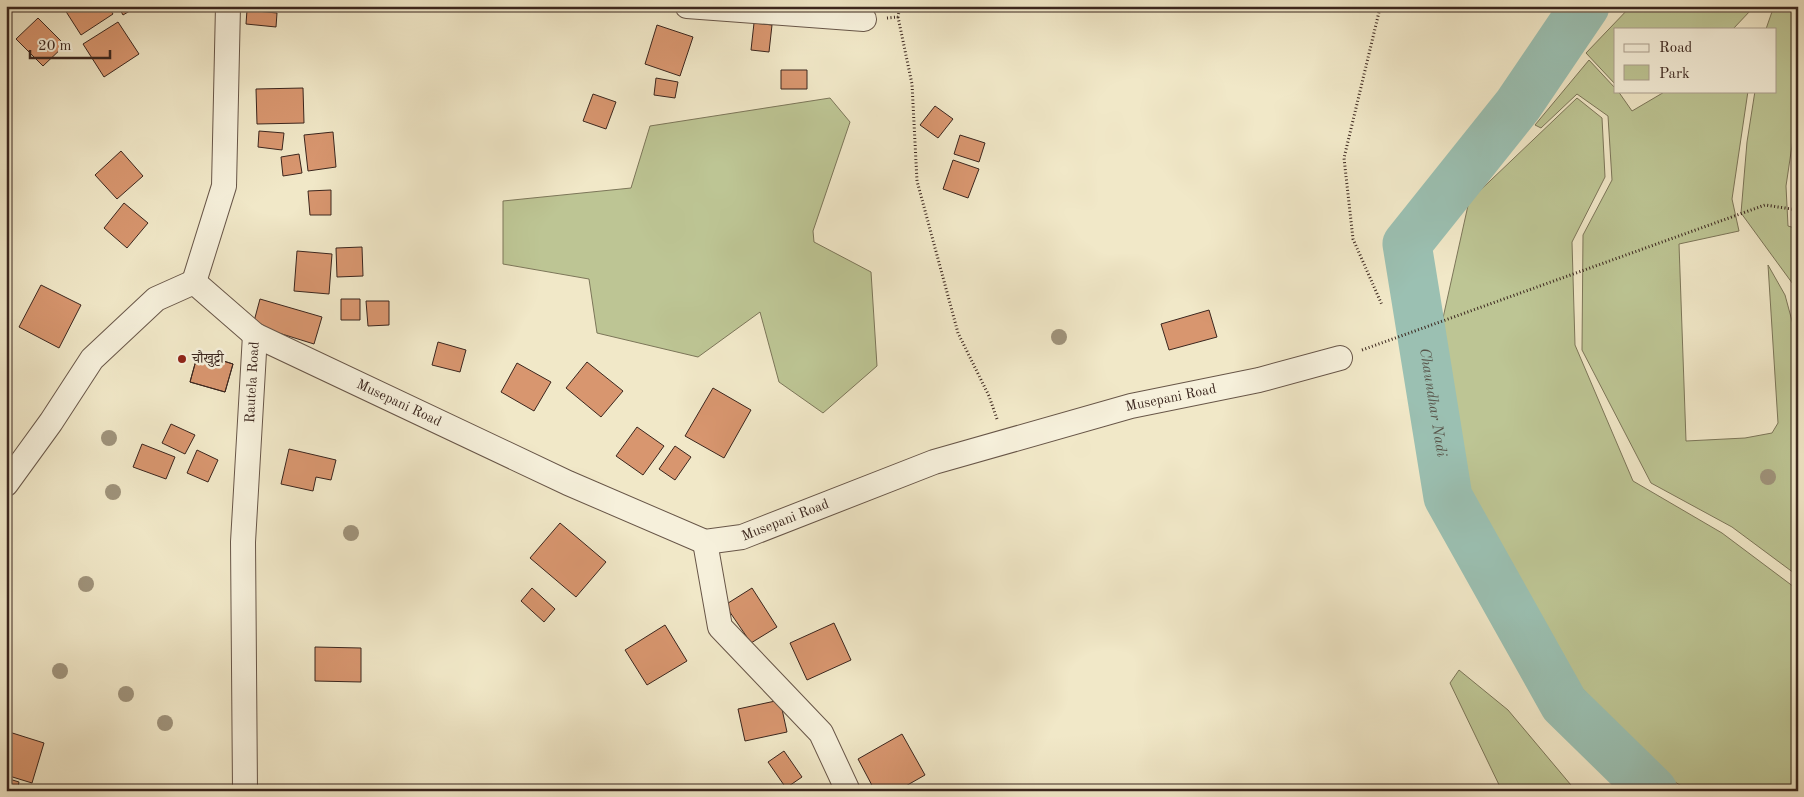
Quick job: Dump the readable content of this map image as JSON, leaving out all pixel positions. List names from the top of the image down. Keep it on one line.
{"streets":{"street":["Rautela Road","Musepani Road"]},"crossings":[["Rautela Road","Musepani Road"]],"water":["Chaundhar Nadi"],"places":["चौखुट्टी"],"legend":["Road","Park"],"scale_bar":"20 m"}
